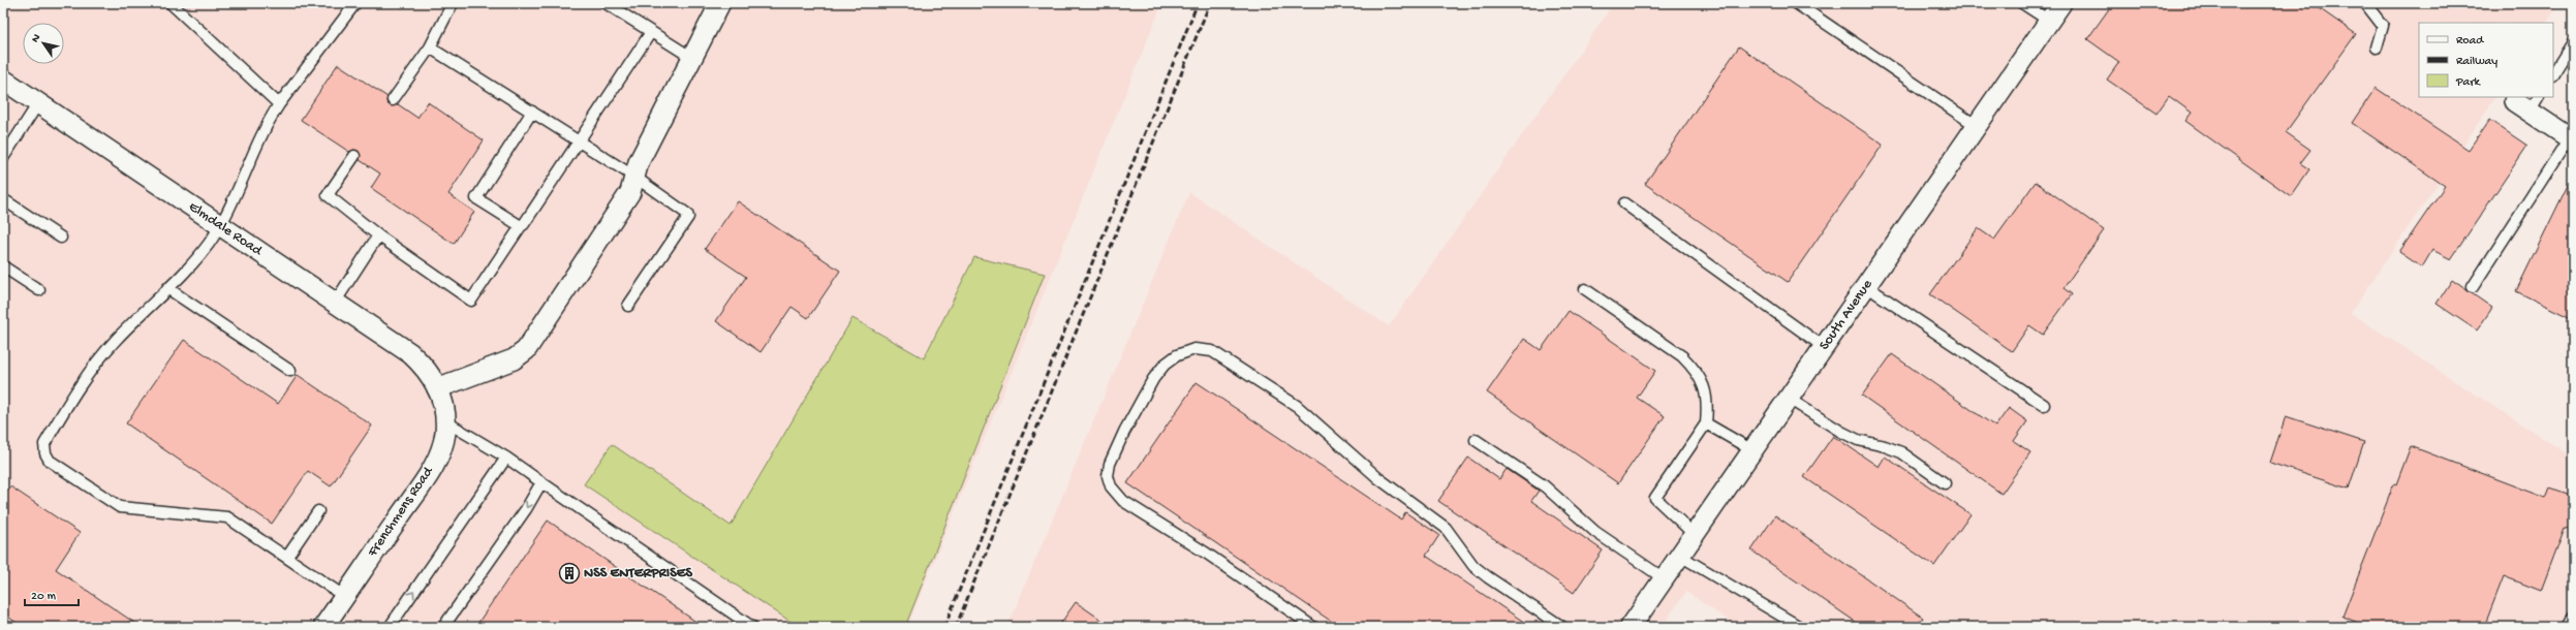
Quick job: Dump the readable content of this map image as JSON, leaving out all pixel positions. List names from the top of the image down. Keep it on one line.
{"streets":{"street":["Elmdale Road","South Avenue","Frenchmens Road"]},"crossings":[["Elmdale Road","Frenchmens Road"]],"places":{"building":["NSS ENTERPRISES"]},"legend":["Road","Railway","Park"],"scale_bar":"20 m","north":"top left"}
